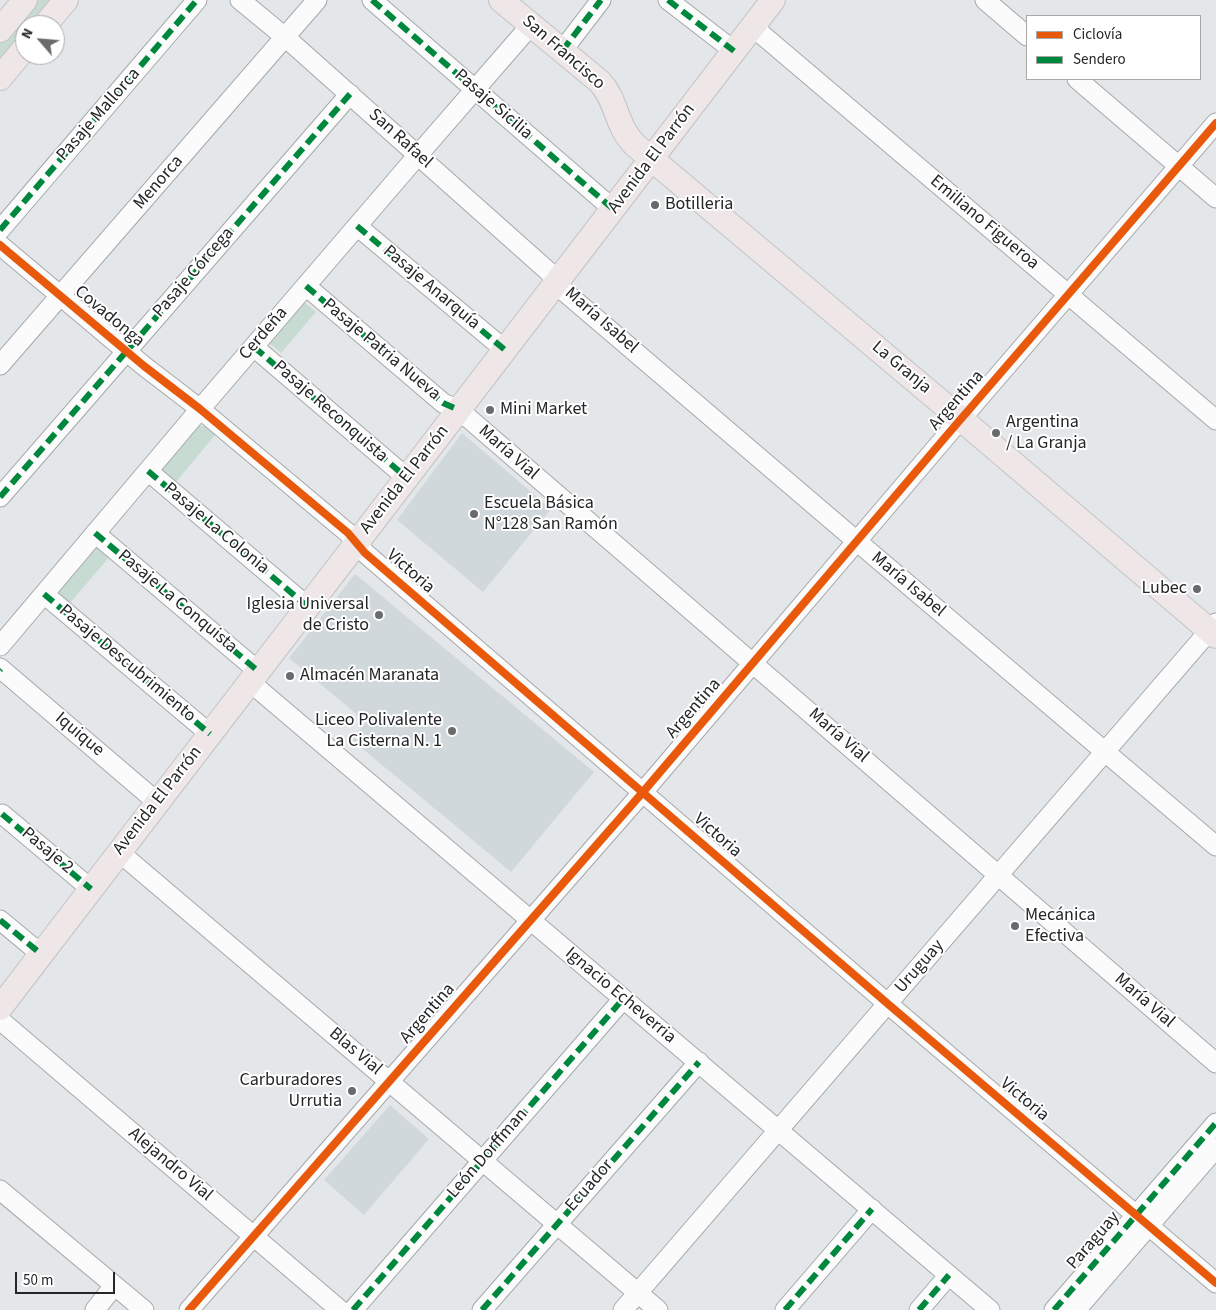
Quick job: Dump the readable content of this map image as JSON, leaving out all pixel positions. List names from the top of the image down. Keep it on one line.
{"streets":{"main road":["San Francisco","Avenida El Parrón","La Granja"],"street":["Pasaje Sicilia","Pasaje Mallorca","San Rafael","Menorca","Emiliano Figueroa","Pasaje Córcega","Pasaje Anarquía","Covadonga","María Isabel","Cerdeña","Pasaje Patria Nueva","Argentina","Pasaje Reconquista","María Vial","Pasaje La Colonia","Victoria","Pasaje La Conquista","Pasaje Descubrimiento","Iquique","Pasaje 2","Uruguay","Ignacio Echeverria","Blas Vial","León Dorffman","Alejandro Vial","Ecuador","Paraguay"]},"crossings":[["San Francisco","Avenida El Parrón"],["San Francisco","Cerdeña"],["San Francisco","La Granja"],["Pasaje Sicilia","Avenida El Parrón"],["Pasaje Sicilia","Cerdeña"],["San Rafael","Avenida El Parrón"],["San Rafael","Menorca"],["San Rafael","Pasaje Córcega"],["San Rafael","María Isabel"],["San Rafael","Cerdeña"],["Avenida El Parrón","Emiliano Figueroa"],["Avenida El Parrón","Pasaje Anarquía"],["Avenida El Parrón","María Isabel"],["Avenida El Parrón","Pasaje Patria Nueva"],["Avenida El Parrón","La Granja"],["Avenida El Parrón","Pasaje Reconquista"],["Avenida El Parrón","María Vial"],["Avenida El Parrón","Pasaje La Colonia"],["Avenida El Parrón","Victoria"],["Avenida El Parrón","Pasaje La Conquista"],["Avenida El Parrón","Pasaje Descubrimiento"],["Avenida El Parrón","Iquique"],["Avenida El Parrón","Pasaje 2"],["Avenida El Parrón","Ignacio Echeverria"],["Avenida El Parrón","Blas Vial"],["Avenida El Parrón","Alejandro Vial"],["Menorca","Covadonga"],["Emiliano Figueroa","Argentina"],["Pasaje Córcega","Covadonga"],["Pasaje Anarquía","Cerdeña"],["Covadonga","Cerdeña"],["Covadonga","Victoria"],["María Isabel","Argentina"],["María Isabel","Uruguay"],["Cerdeña","Pasaje Patria Nueva"],["Cerdeña","Pasaje Reconquista"],["Cerdeña","Pasaje La Colonia"],["Cerdeña","Victoria"],["Cerdeña","Pasaje La Conquista"],["Cerdeña","Pasaje Descubrimiento"],["Pasaje Patria Nueva","María Vial"],["La Granja","Argentina"],["La Granja","Uruguay"],["Argentina","María Vial"],["Argentina","Victoria"],["Argentina","Ignacio Echeverria"],["Argentina","Blas Vial"],["Argentina","Alejandro Vial"],["María Vial","Uruguay"],["Victoria","Uruguay"],["Victoria","Paraguay"],["Pasaje La Conquista","Ignacio Echeverria"],["Uruguay","Ignacio Echeverria"],["Uruguay","Blas Vial"],["Ignacio Echeverria","León Dorffman"],["Ignacio Echeverria","Ecuador"],["Blas Vial","León Dorffman"],["Blas Vial","Ecuador"]],"places":["Botilleria","Mini Market","Argentina / La Granja","Escuela Básica N°128 San Ramón","Lubec","Iglesia Universal de Cristo","Almacén Maranata","Liceo Polivalente La Cisterna N. 1","Mecánica Efectiva","Carburadores Urrutia"],"legend":["Ciclovía","Sendero"],"scale_bar":"50 m","north":"top left"}
